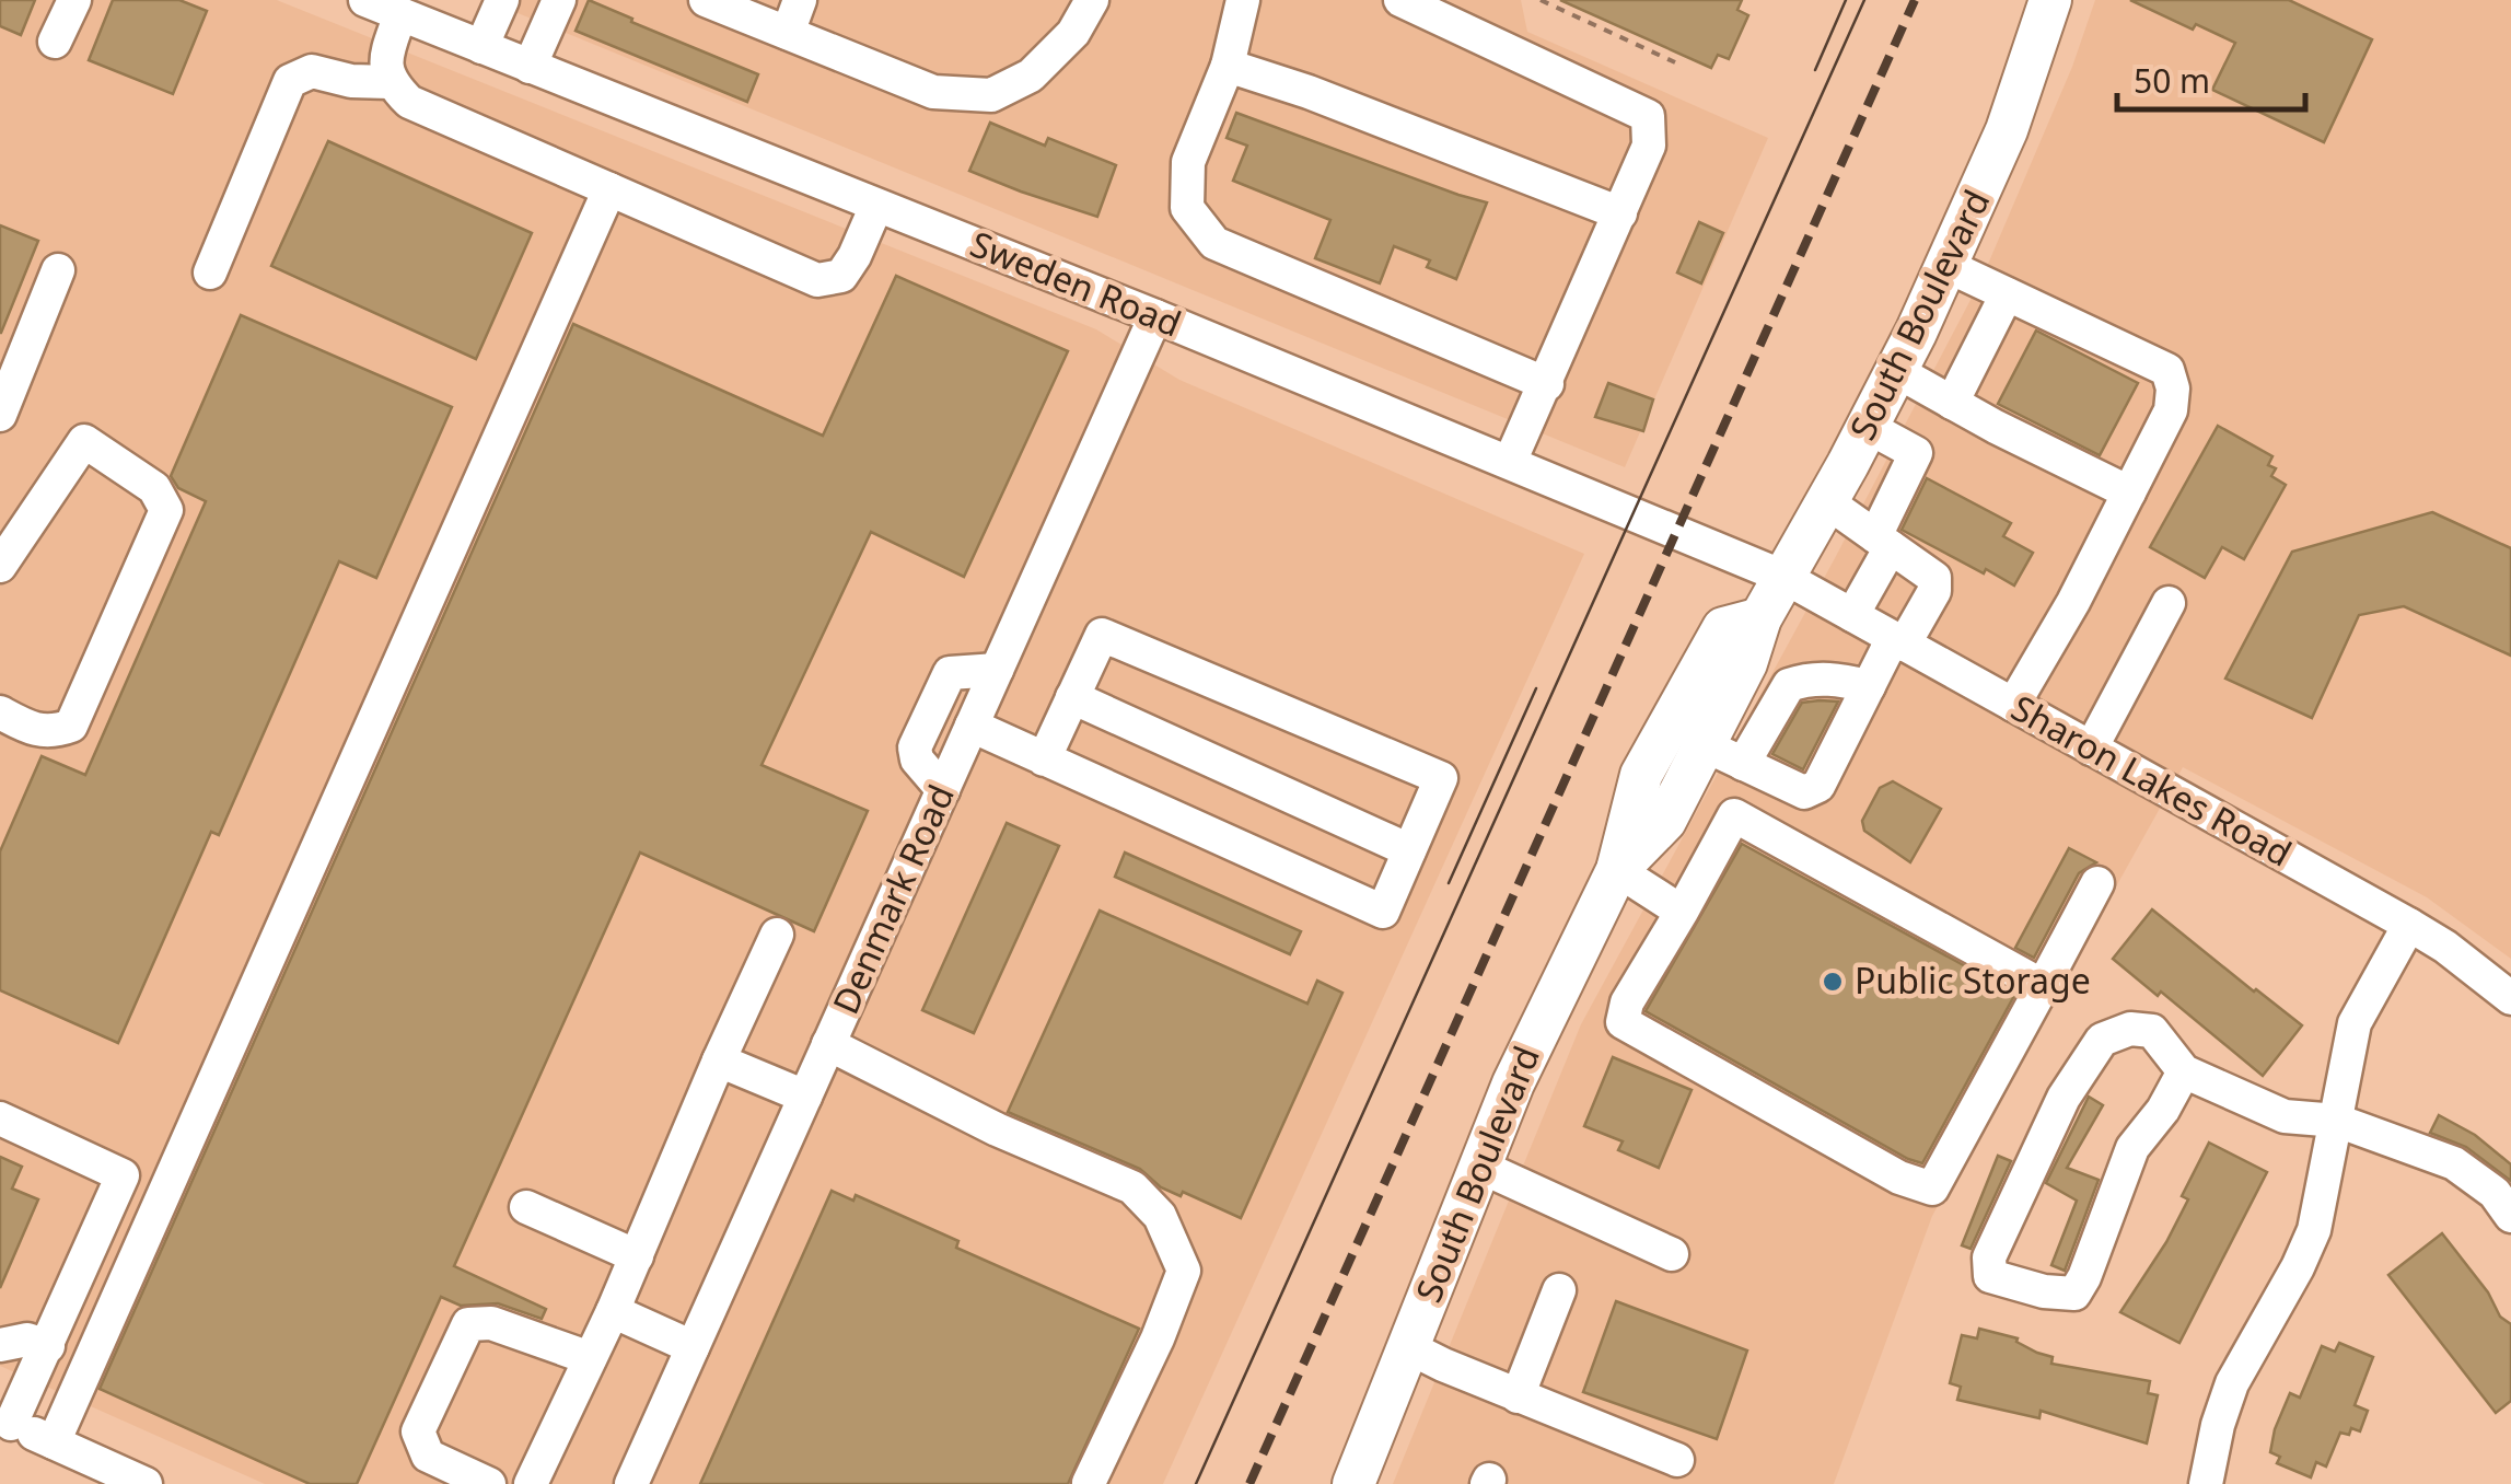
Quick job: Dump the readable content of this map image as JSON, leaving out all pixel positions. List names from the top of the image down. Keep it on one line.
{"streets":{"main road":["South Boulevard"],"street":["Sweden Road","Sharon Lakes Road","Denmark Road"]},"crossings":[["Sweden Road","South Boulevard"],["Sweden Road","Sharon Lakes Road"],["Sweden Road","Denmark Road"],["South Boulevard","Sharon Lakes Road"]],"places":["Public Storage"],"scale_bar":"50 m"}
